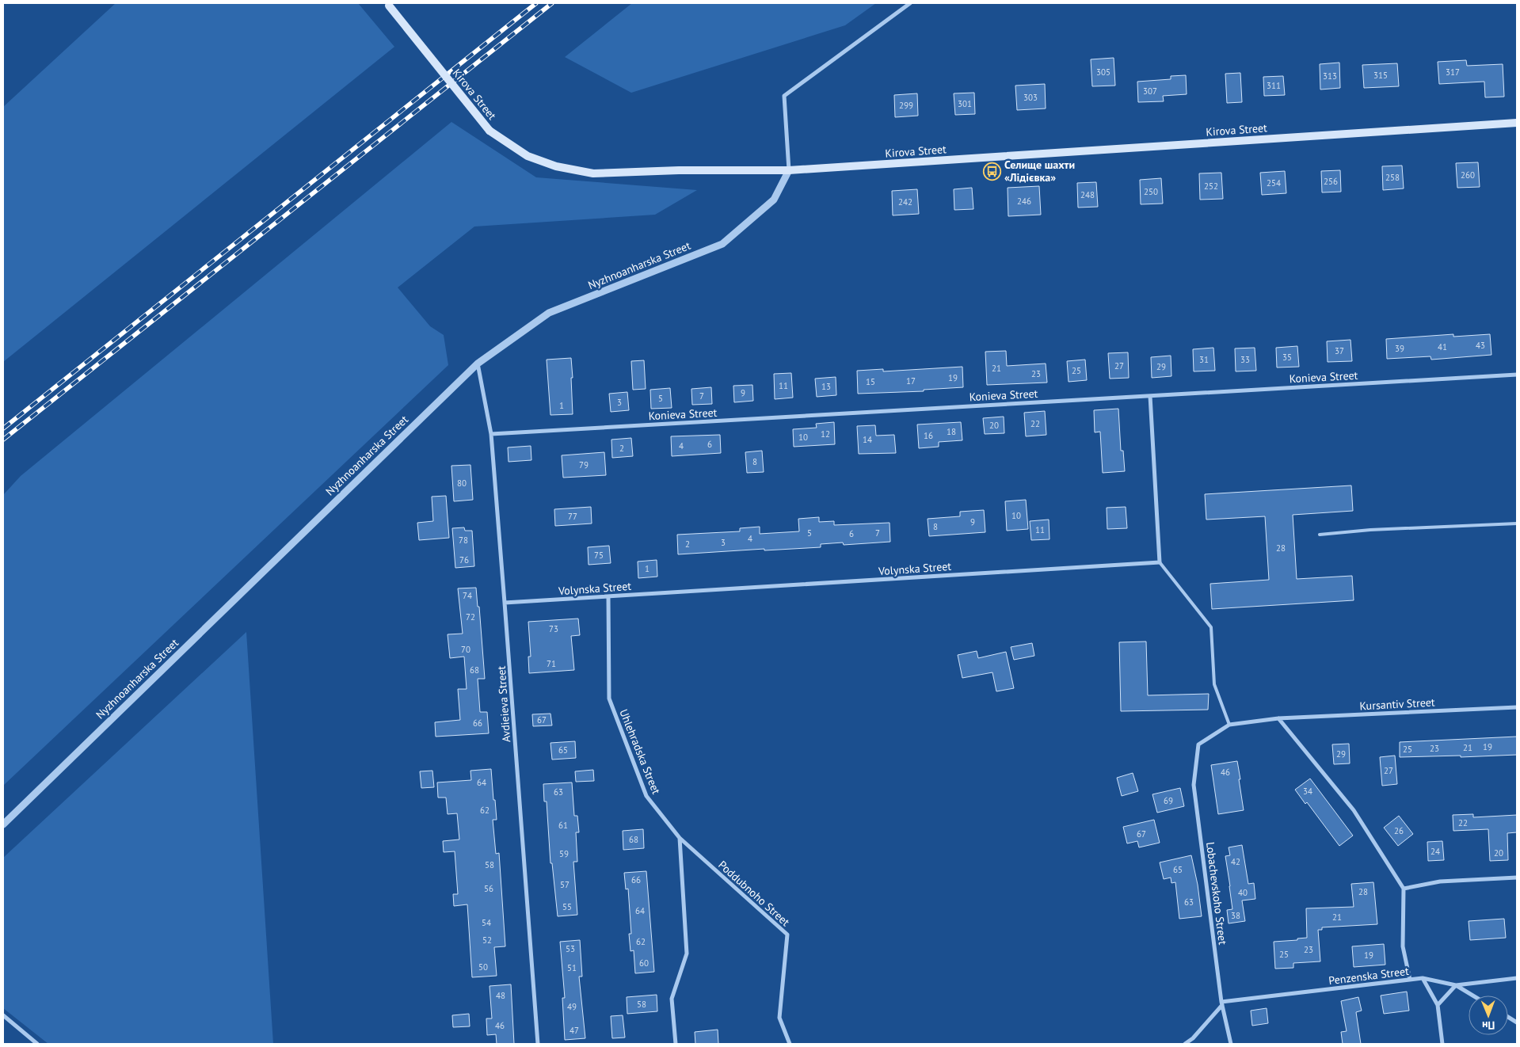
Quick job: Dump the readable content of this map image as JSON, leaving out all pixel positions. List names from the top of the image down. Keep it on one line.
{"streets":{"main road":["Kirova Street"],"street":["Nyzhnoanharska Street","Konieva Street","Volynska Street","Avdieieva Street","Kursantiv Street","Uhlehradska Street","Poddubnoho Street","Lobachevskoho Street","Penzenska Street"]},"crossings":[["Kirova Street","Nyzhnoanharska Street"],["Nyzhnoanharska Street","Avdieieva Street"],["Konieva Street","Avdieieva Street"],["Volynska Street","Avdieieva Street"],["Volynska Street","Uhlehradska Street"],["Kursantiv Street","Lobachevskoho Street"],["Uhlehradska Street","Poddubnoho Street"],["Lobachevskoho Street","Penzenska Street"]],"places":{"bus stop":["Селище шахти «Лідієвка»"]},"house_numbers":["305","317","315","313","311","307","303","301","299","260","258","256","254","252","250","248","246","242","43","41","39","37","35","31","33","27","29","21","25","23","19","17","15","11","13","9","7","5","3","1","22","20","18","12","16","10","14","6","4","2","8","79","80","10","77","9","8","11","5","7","6","4","78","3","2","28","75","76","1","74","72","73","70","71","68","67","66","19","21","23","25","65","29","27","46","64","34","63","69","62","22","61","26","67","68","24","20","59","42","58","65","66","57","56","28","40","63","55","64","38","21","54","52","62","53","23","25","19","60","50","51","48","58","49","46","47"],"north":"bottom"}
